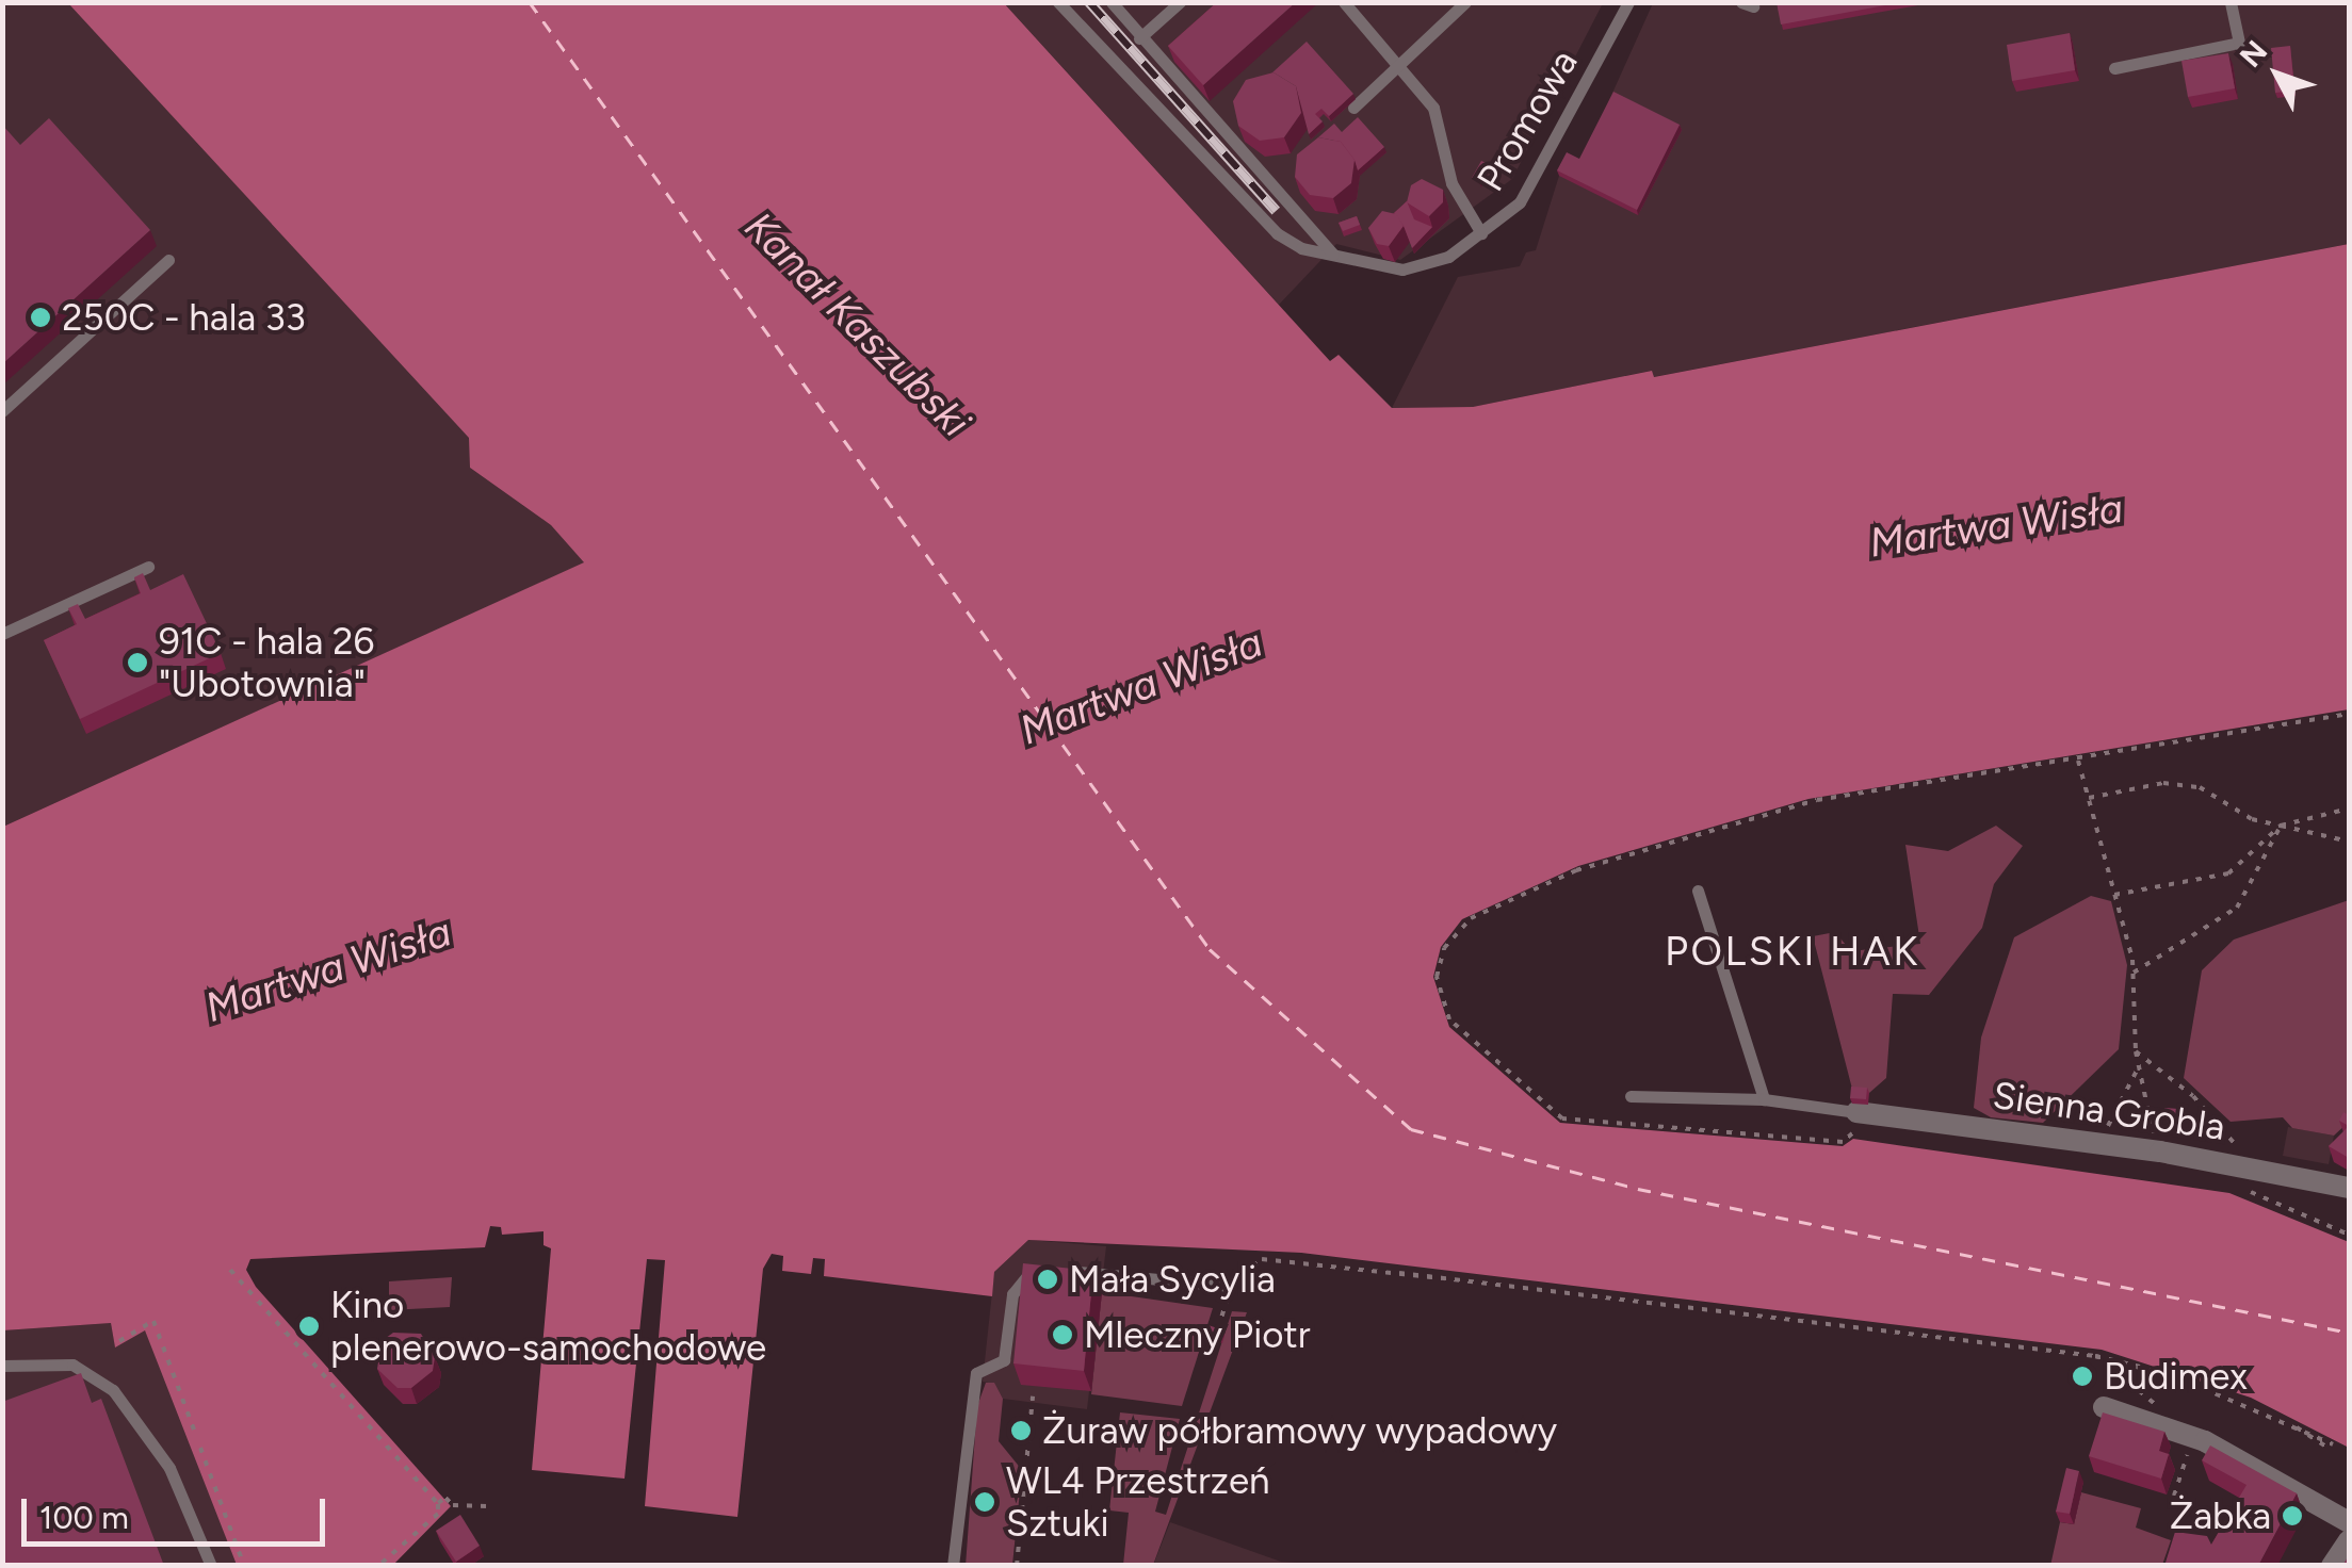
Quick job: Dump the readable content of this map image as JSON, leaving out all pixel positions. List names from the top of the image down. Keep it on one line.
{"streets":{"street":["Sienna Grobla"],"lane":["Promowa"]},"districts":["POLSKI HAK"],"water":["Kanał Kaszubski","Martwa Wisła"],"places":["250C - hala 33","91C - hala 26 \"Ubotownia\"","Mała Sycylia","Kino plenerowo-samochodowe","Mleczny Piotr","Budimex","Żuraw półbramowy wypadowy","WL4 Przestrzeń Sztuki","Żabka"],"scale_bar":"100 m","north":"top left"}
